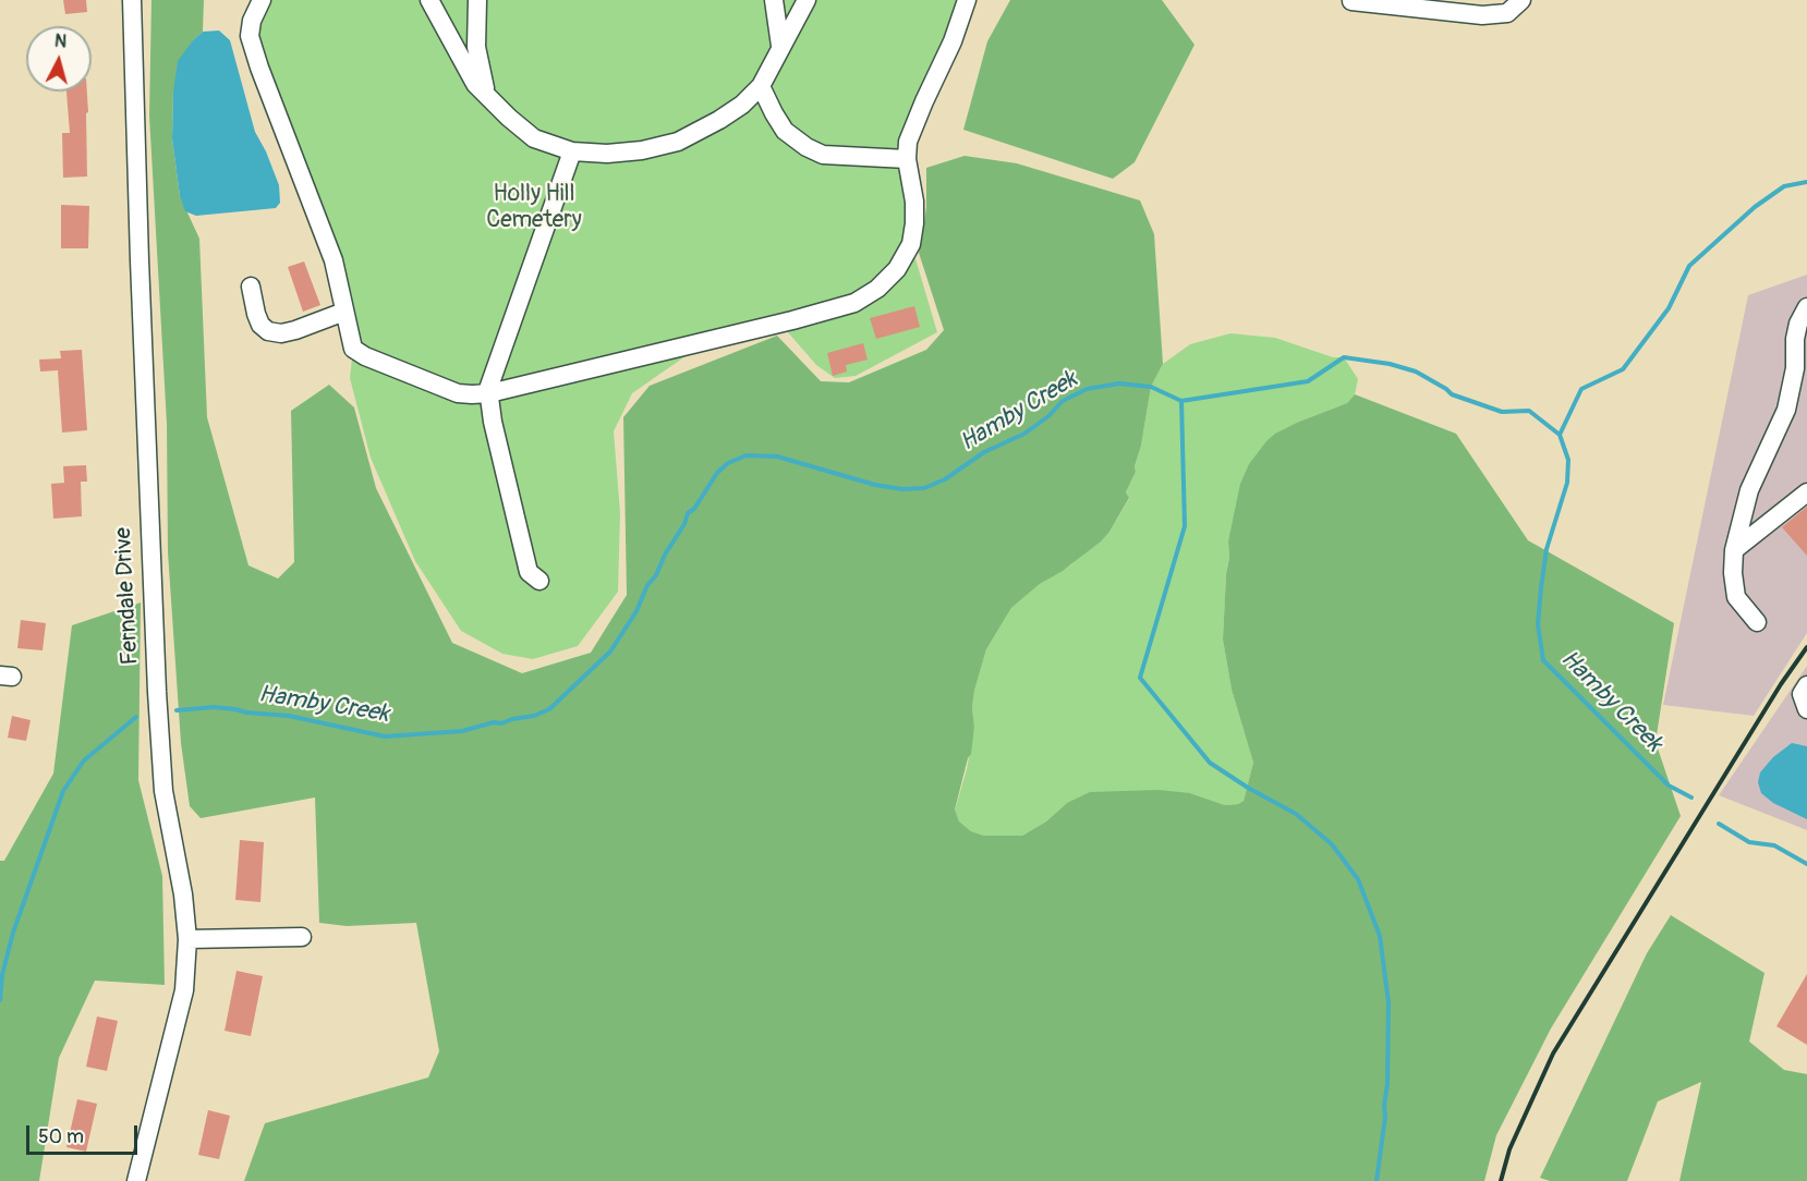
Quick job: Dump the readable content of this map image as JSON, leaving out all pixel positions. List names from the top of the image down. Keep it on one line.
{"streets":{"street":["Ferndale Drive"]},"water":["Hamby Creek"],"parks":["Holly Hill Cemetery"],"scale_bar":"50 m","north":"top"}
